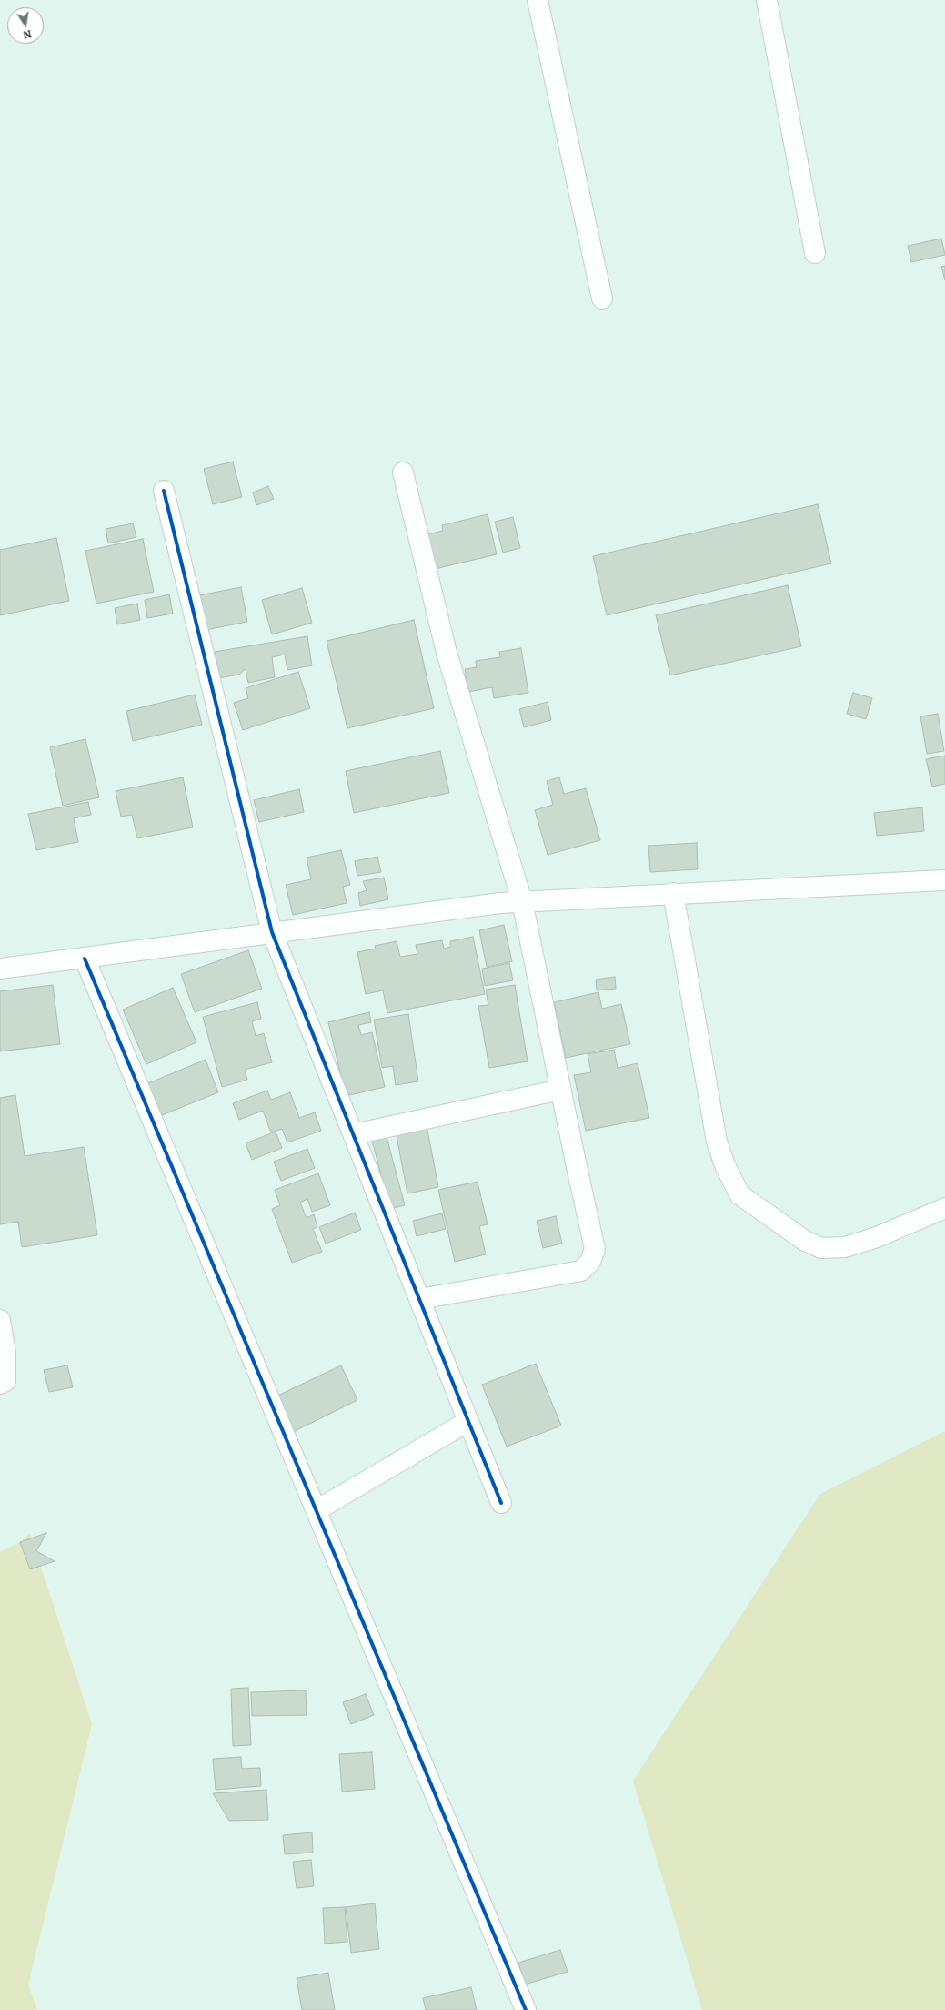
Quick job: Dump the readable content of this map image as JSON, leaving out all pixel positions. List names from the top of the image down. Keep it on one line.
{"north":"bottom"}
